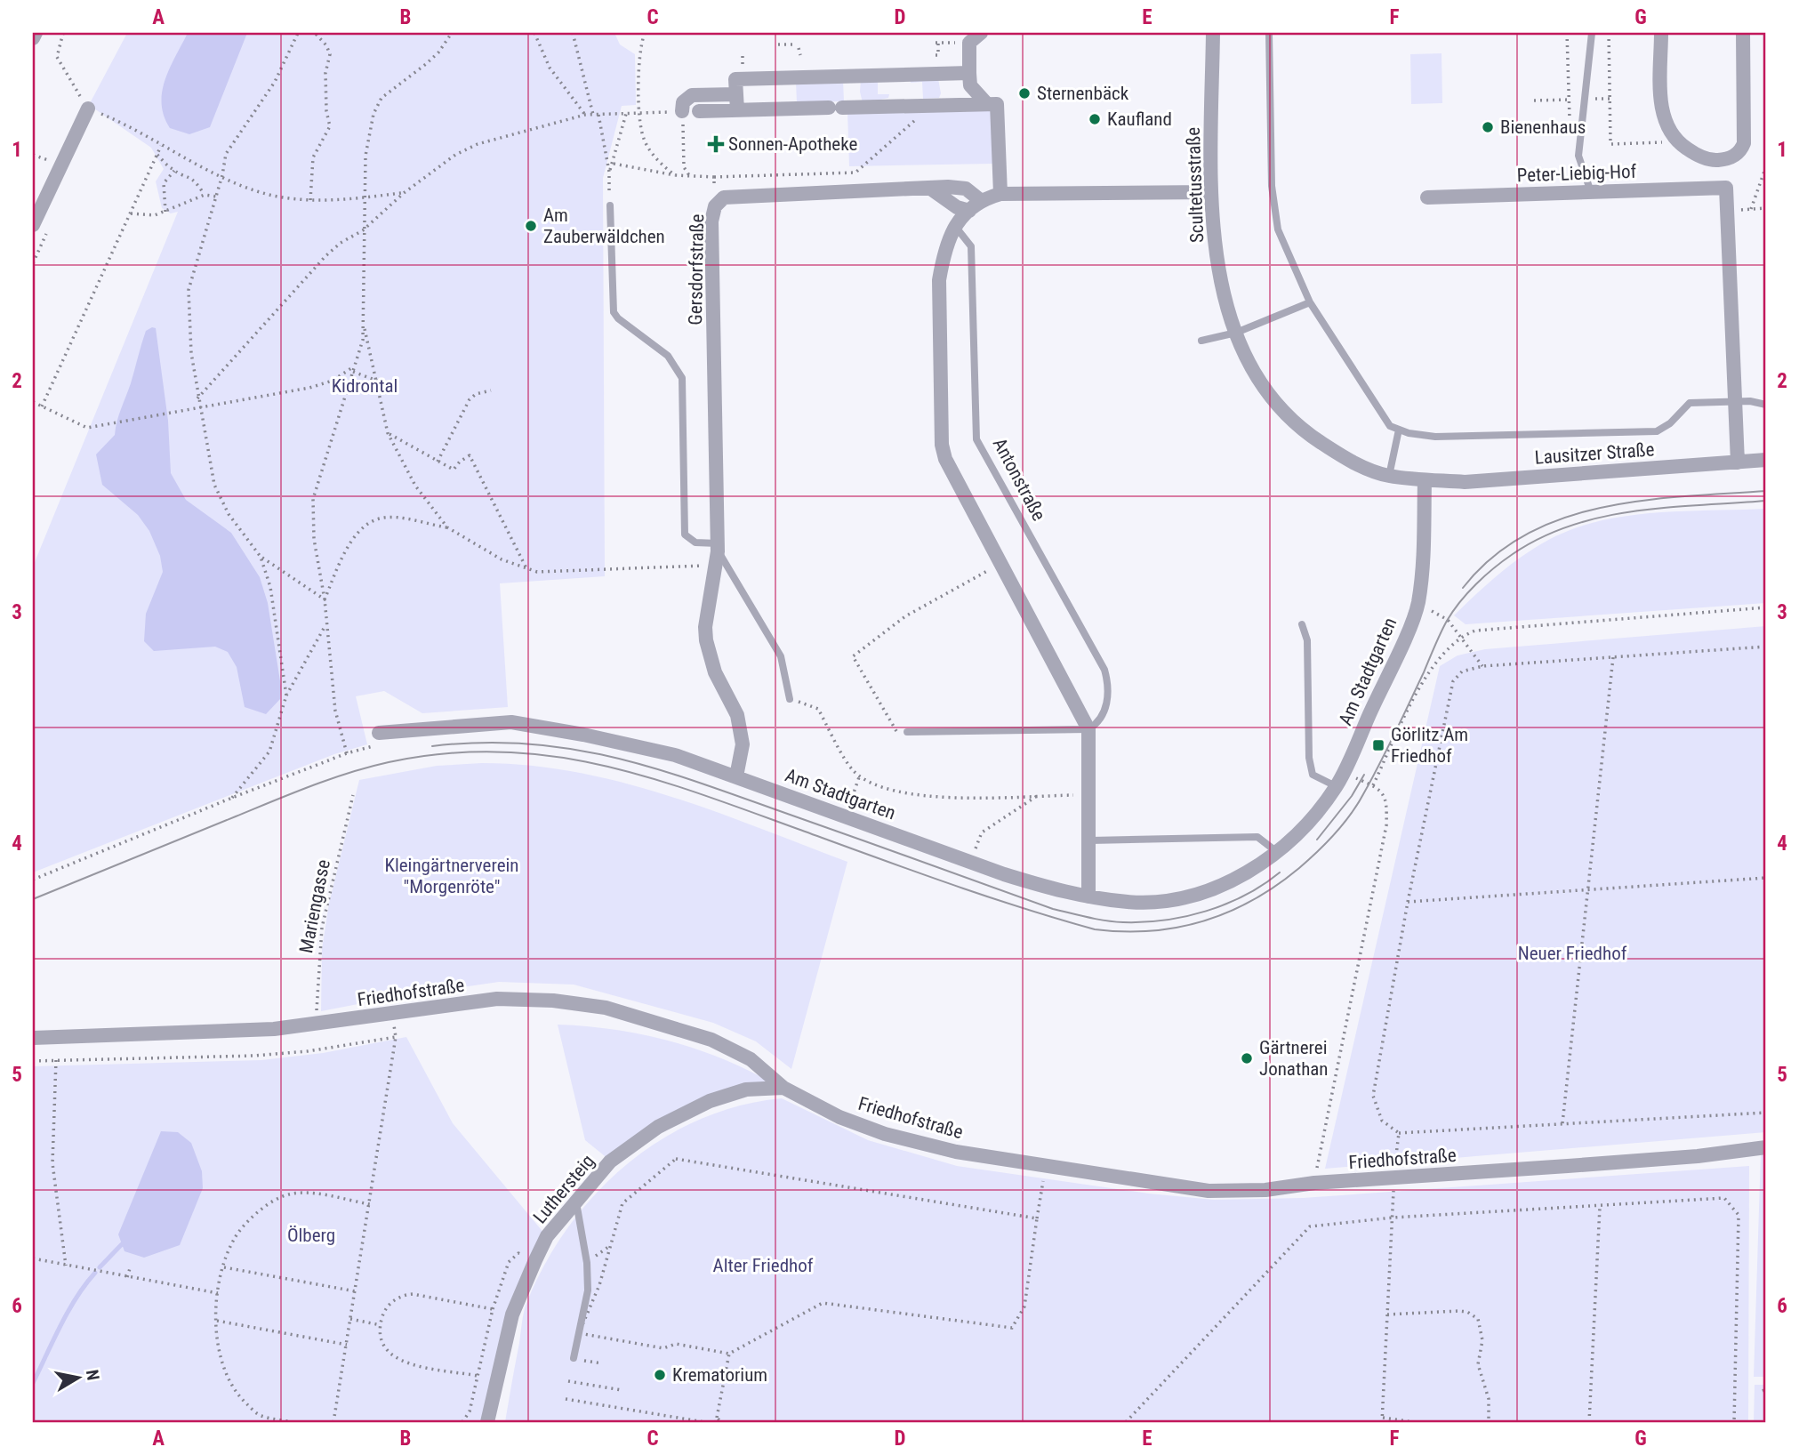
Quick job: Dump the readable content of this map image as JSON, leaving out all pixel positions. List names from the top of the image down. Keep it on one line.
{"streets":{"street":["Peter-Liebig-Hof","Scultetusstraße","Gersdorfstraße","Lausitzer Straße","Am Stadtgarten","Friedhofstraße","Luthersteig"],"lane":["Antonstraße"],"path":["Mariengasse"]},"crossings":[["Scultetusstraße","Lausitzer Straße"],["Scultetusstraße","Am Stadtgarten"],["Gersdorfstraße","Am Stadtgarten"],["Lausitzer Straße","Am Stadtgarten"],["Mariengasse","Friedhofstraße"],["Friedhofstraße","Luthersteig"]],"parks":["Kidrontal","Kleingärtnerverein \"Morgenröte\"","Neuer Friedhof","Ölberg","Alter Friedhof"],"places":{"other":["Sternenbäck","Kaufland","Bienenhaus","Am Zauberwäldchen","Gärtnerei Jonathan","Krematorium"],"health":["Sonnen-Apotheke"],"transit":["Görlitz Am Friedhof"]},"north":"right","grid":{"columns":["A","B","C","D","E","F","G"],"rows":["1","2","3","4","5","6"]}}
